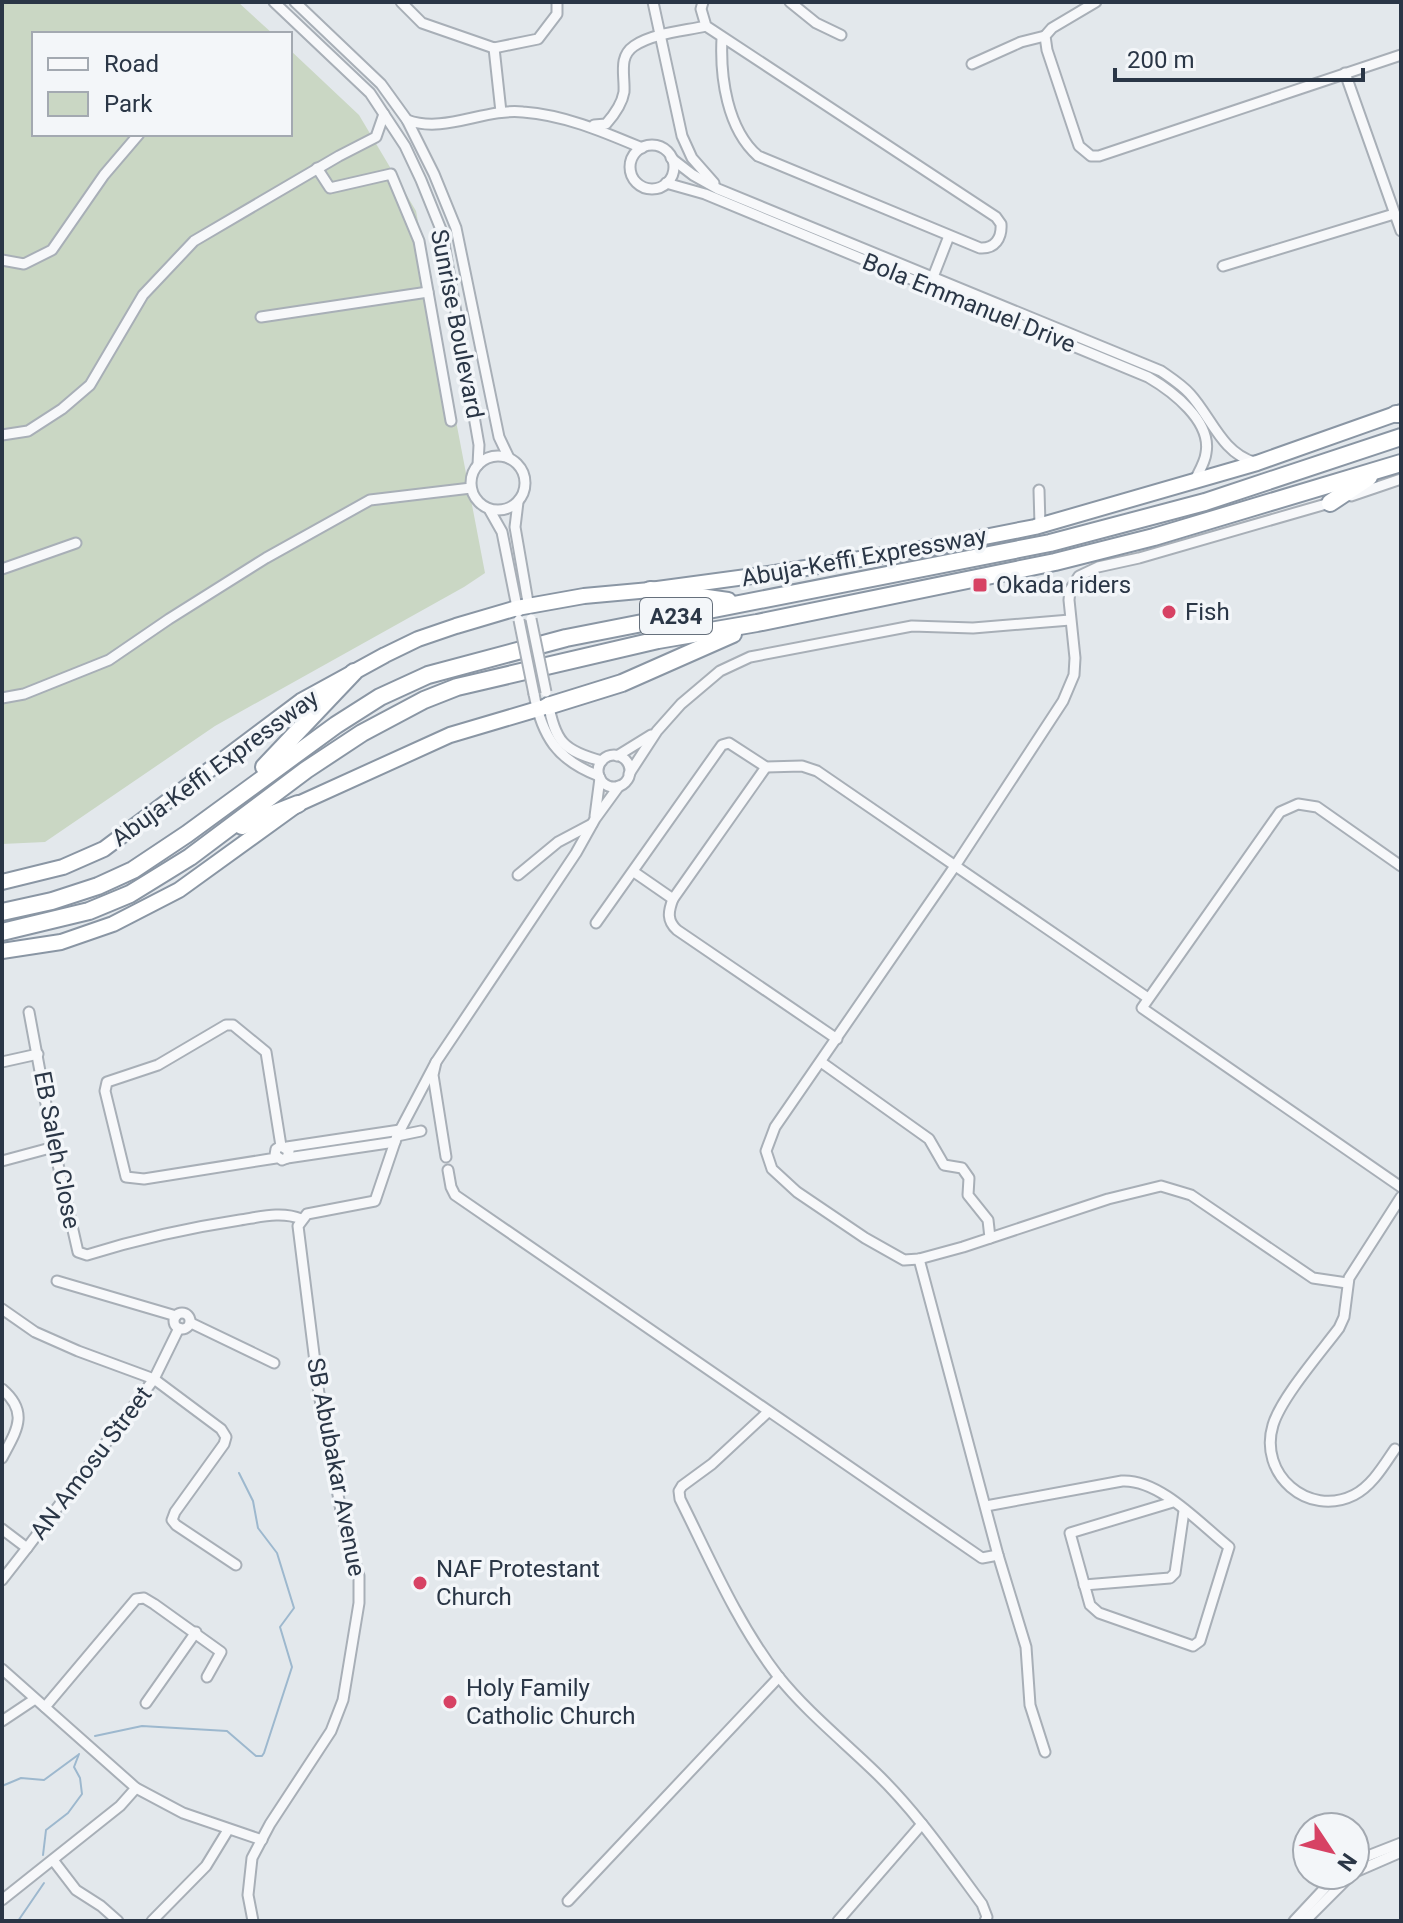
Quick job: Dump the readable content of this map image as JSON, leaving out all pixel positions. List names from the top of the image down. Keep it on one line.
{"streets":{"highway":["Abuja-Keffi Expressway","A234"],"street":["Bola Emmanuel Drive","Sunrise Boulevard","EB Saleh Close","AN Amosu Street","SB Abubakar Avenue"]},"crossings":[["Bola Emmanuel Drive","Abuja-Keffi Expressway"],["EB Saleh Close","SB Abubakar Avenue"]],"places":{"transit":["Okada riders"],"other":["Fish","NAF Protestant Church","Holy Family Catholic Church"]},"legend":["Road","Park"],"scale_bar":"200 m","north":"bottom right"}
